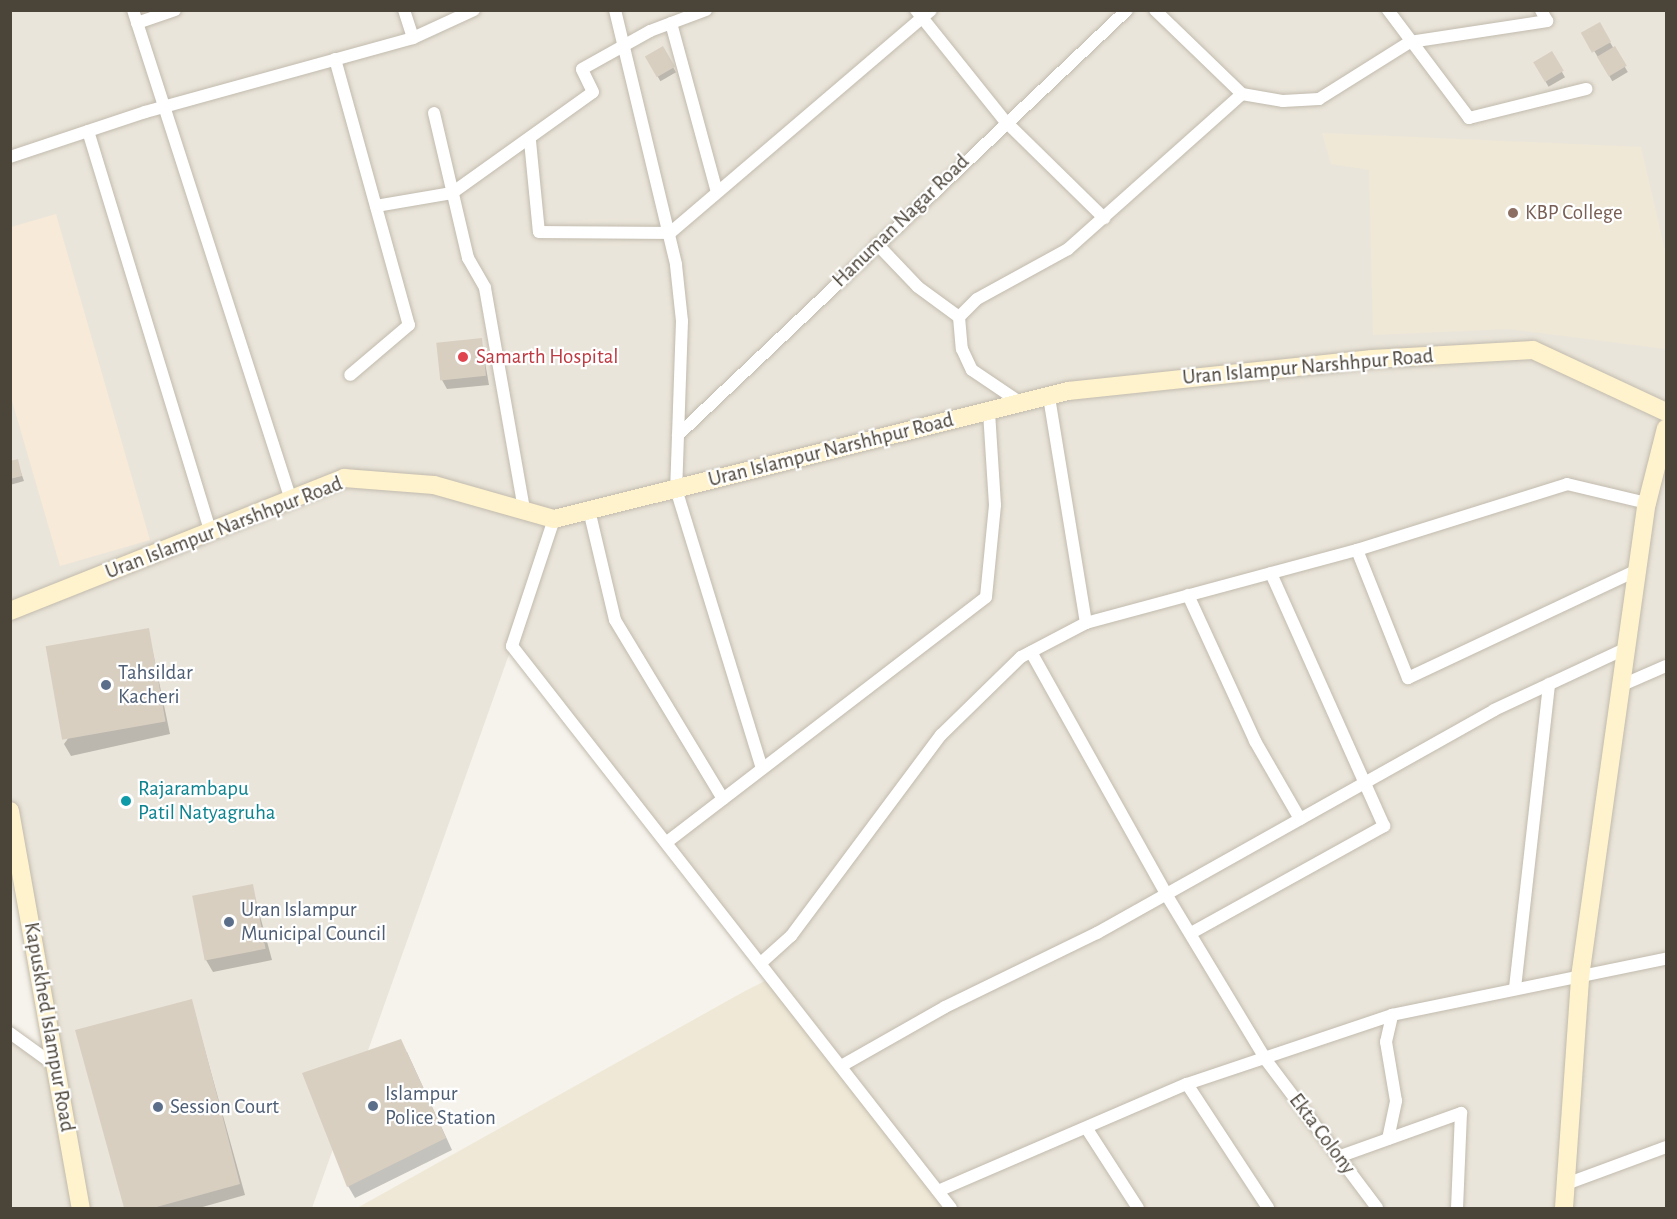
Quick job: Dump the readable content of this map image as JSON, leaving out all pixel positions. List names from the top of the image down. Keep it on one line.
{"streets":{"main road":["Uran Islampur Narshhpur Road","Kapuskhed Islampur Road"],"street":["Hanuman Nagar Road","Ekta Colony"]},"places":["KBP College","Samarth Hospital","Tahsildar Kacheri","Rajarambapu Patil Natyagruha","Uran Islampur Municipal Council","Islampur Police Station","Session Court"]}
